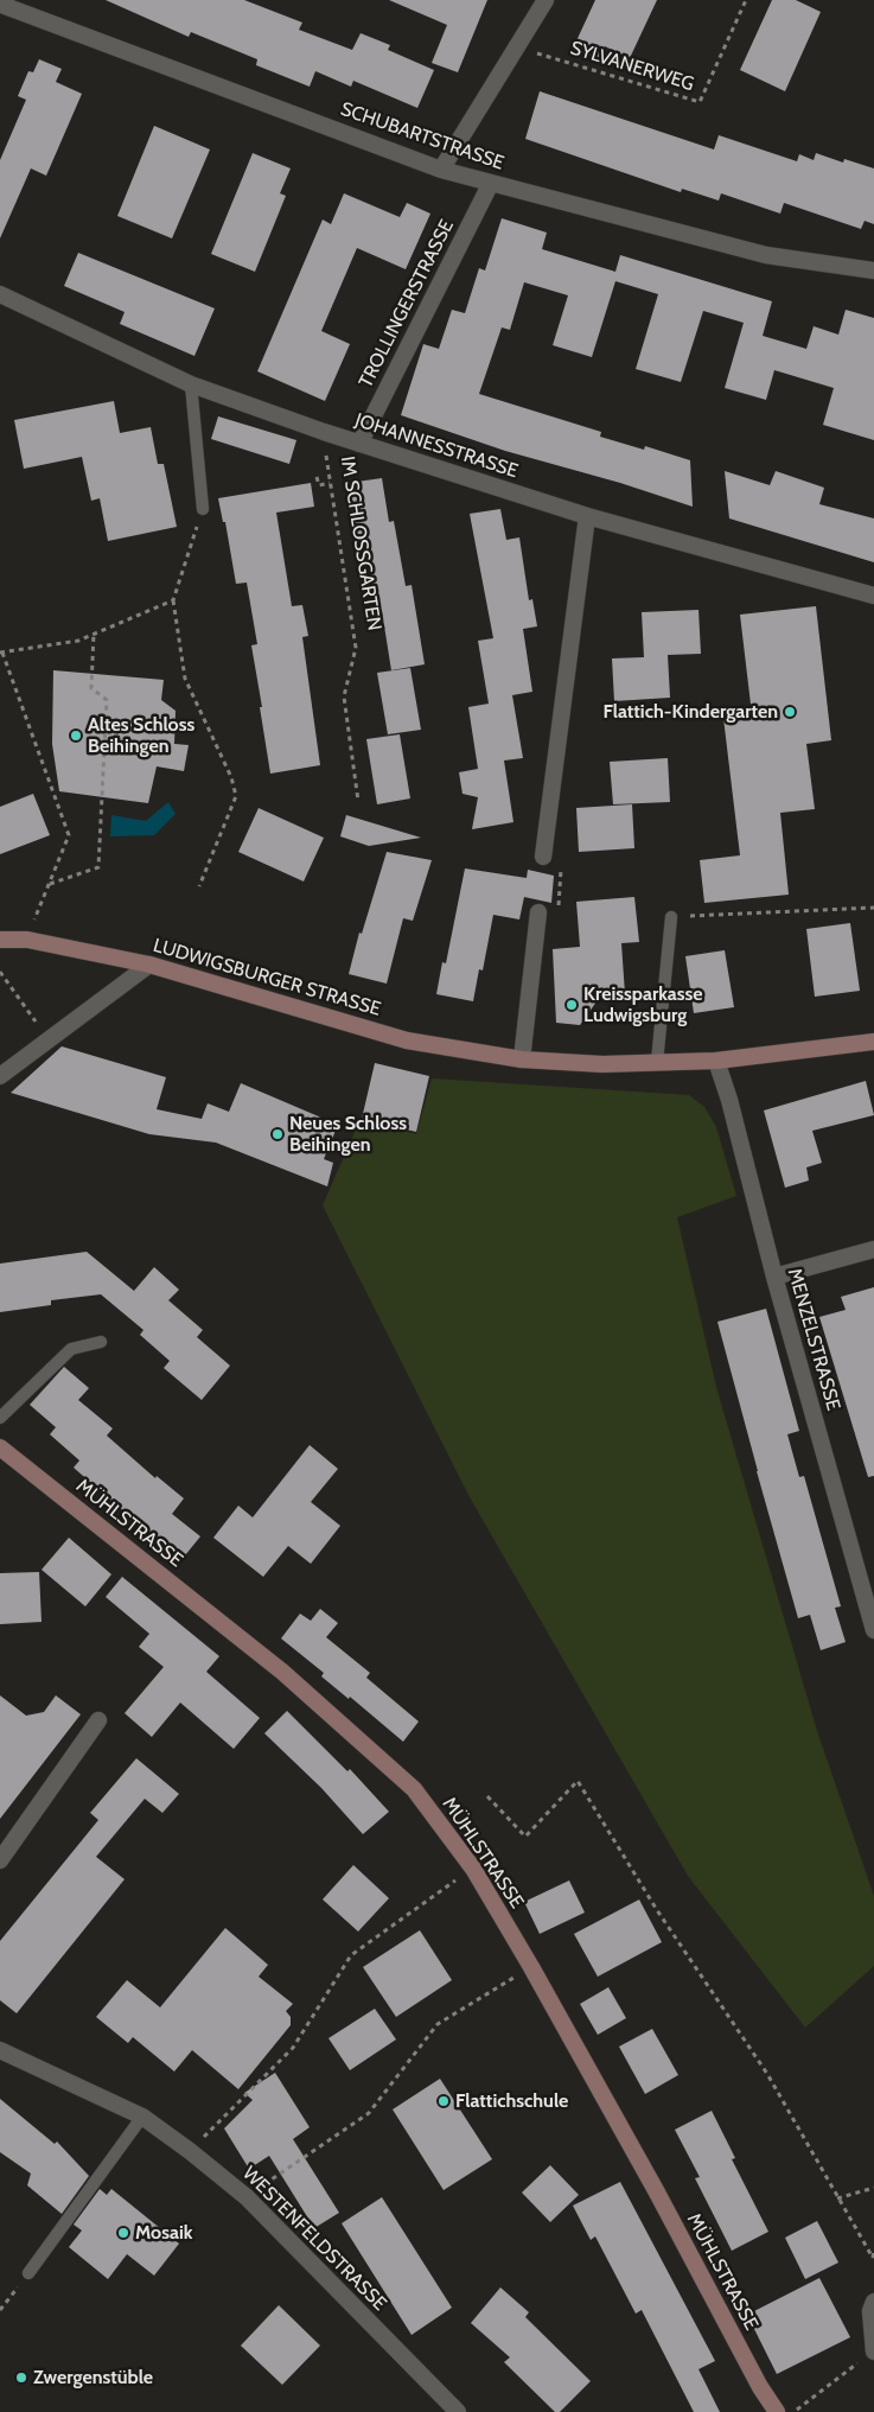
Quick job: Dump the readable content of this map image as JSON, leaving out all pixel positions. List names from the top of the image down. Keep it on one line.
{"streets":{"main road":["LUDWIGSBURGER STRASSE","MÜHLSTRASSE"],"street":["SCHUBARTSTRASSE","TROLLINGERSTRASSE","JOHANNESSTRASSE","MENZELSTRASSE","WESTENFELDSTRASSE"],"path":["SYLVANERWEG","IM SCHLOSSGARTEN"]},"crossings":[["SCHUBARTSTRASSE","TROLLINGERSTRASSE"],["TROLLINGERSTRASSE","JOHANNESSTRASSE"],["JOHANNESSTRASSE","IM SCHLOSSGARTEN"],["LUDWIGSBURGER STRASSE","MENZELSTRASSE"]],"places":["Flattich-Kindergarten","Altes Schloss Beihingen","Kreissparkasse Ludwigsburg","Neues Schloss Beihingen","Flattichschule","Mosaik","Zwergenstüble"]}
